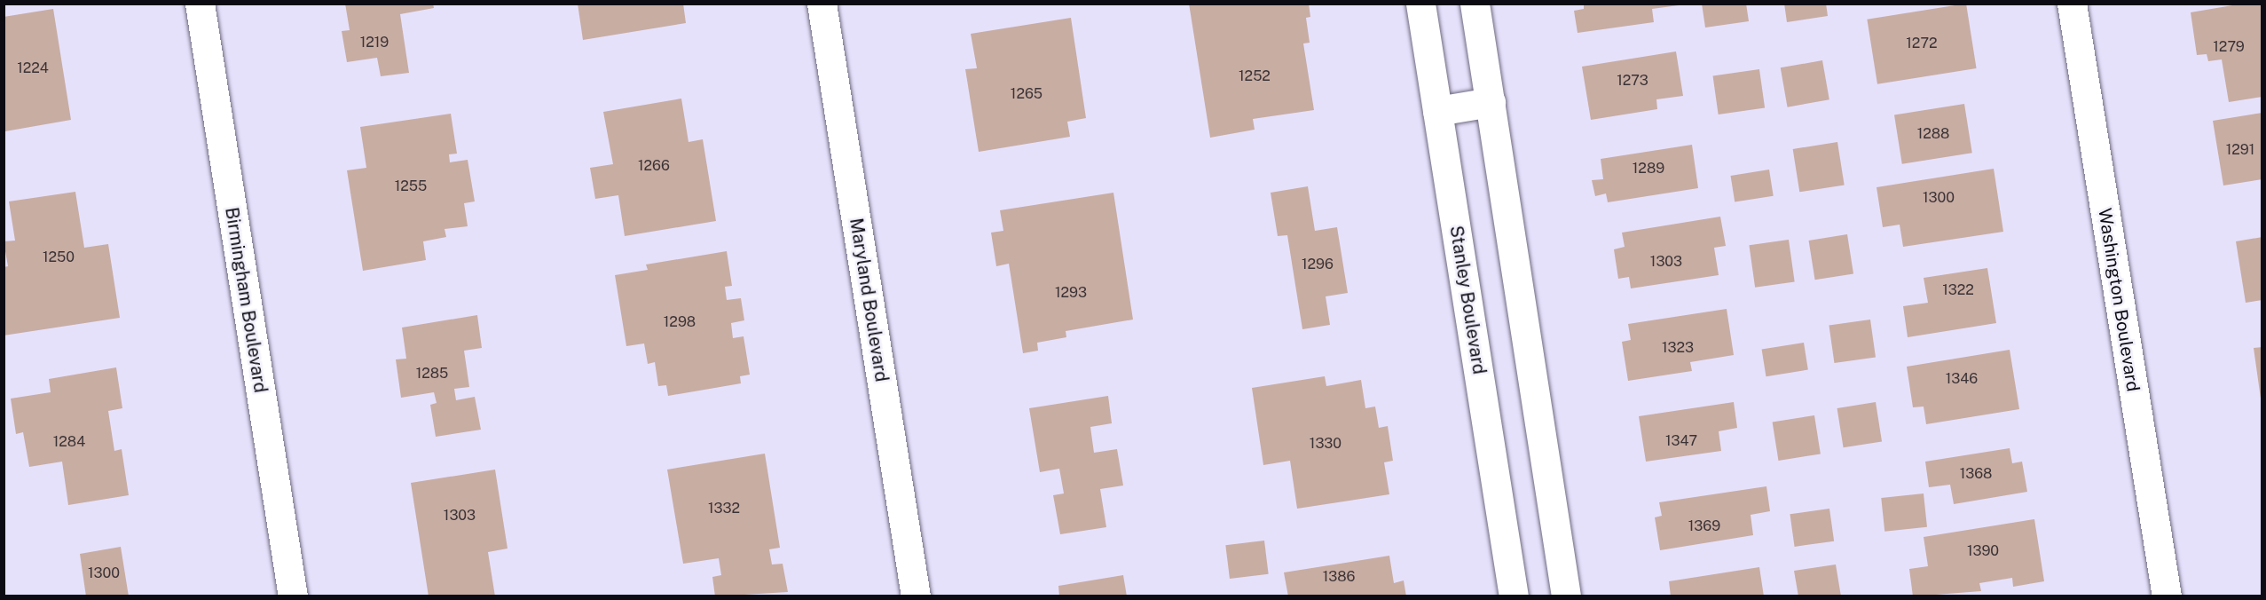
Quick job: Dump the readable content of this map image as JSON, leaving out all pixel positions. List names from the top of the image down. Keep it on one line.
{"streets":{"street":["Birmingham Boulevard","Maryland Boulevard","Stanley Boulevard","Washington Boulevard"]},"house_numbers":["1219","1272","1279","1224","1252","1273","1265","1288","1291","1266","1289","1255","1300","1250","1303","1296","1322","1293","1298","1323","1285","1346","1347","1284","1330","1368","1332","1303","1369","1390","1300","1386"]}
